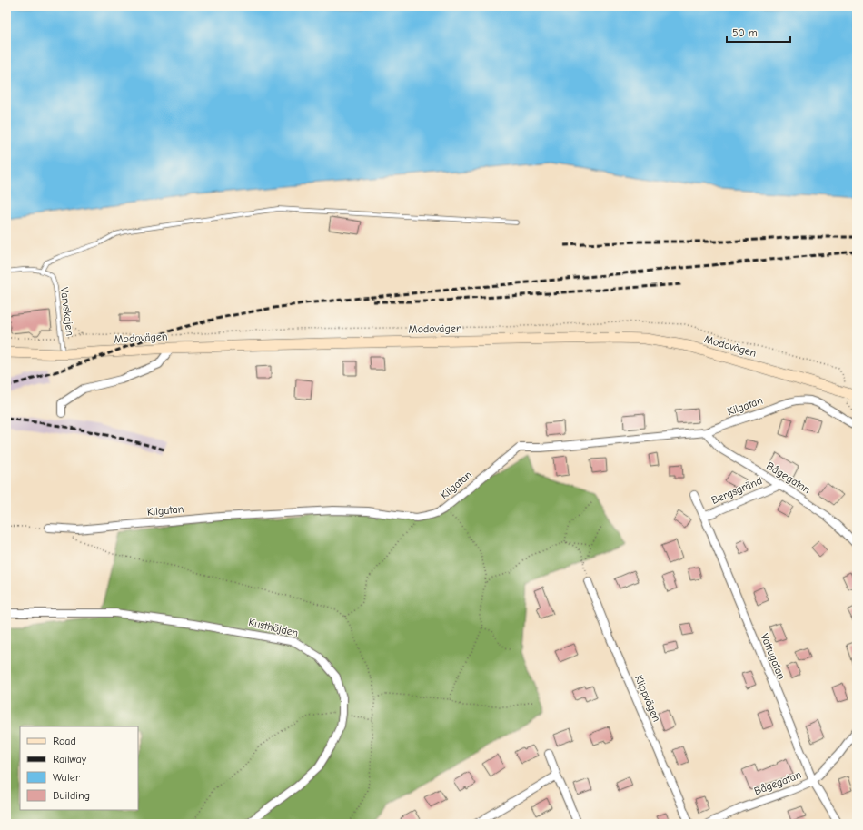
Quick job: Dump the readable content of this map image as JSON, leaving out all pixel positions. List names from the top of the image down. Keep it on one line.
{"streets":{"main road":["Modovägen"],"street":["Kilgatan","Bågegatan","Bergsgränd","Kusthöjden","Vattugatan","Klippvägen"],"lane":["Varvskajen"]},"crossings":[["Varvskajen","Modovägen"],["Kilgatan","Bågegatan"],["Bågegatan","Bergsgränd"],["Bågegatan","Vattugatan"],["Bergsgränd","Vattugatan"]],"legend":["Road","Railway","Water","Building"],"scale_bar":"50 m"}
